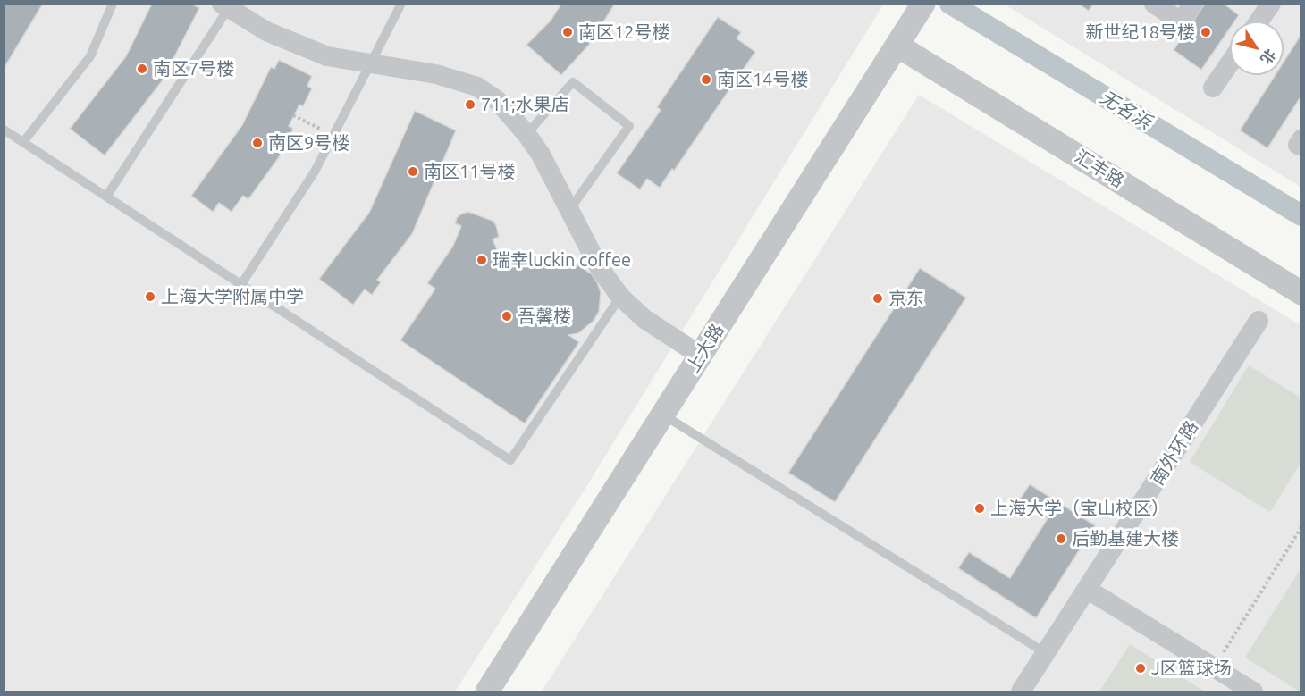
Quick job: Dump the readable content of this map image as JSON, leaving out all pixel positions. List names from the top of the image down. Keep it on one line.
{"streets":{"street":["汇丰路","上大路","南外环路"]},"crossings":[["汇丰路","上大路"]],"water":["无名浜"],"places":["南区12号楼","新世纪18号楼","南区7号楼","南区14号楼","711;水果店","南区9号楼","南区11号楼","瑞幸luckin coffee","上海大学附属中学","京东","吾馨楼","上海大学（宝山校区）","后勤基建大楼","J区篮球场"],"north":"bottom right"}
